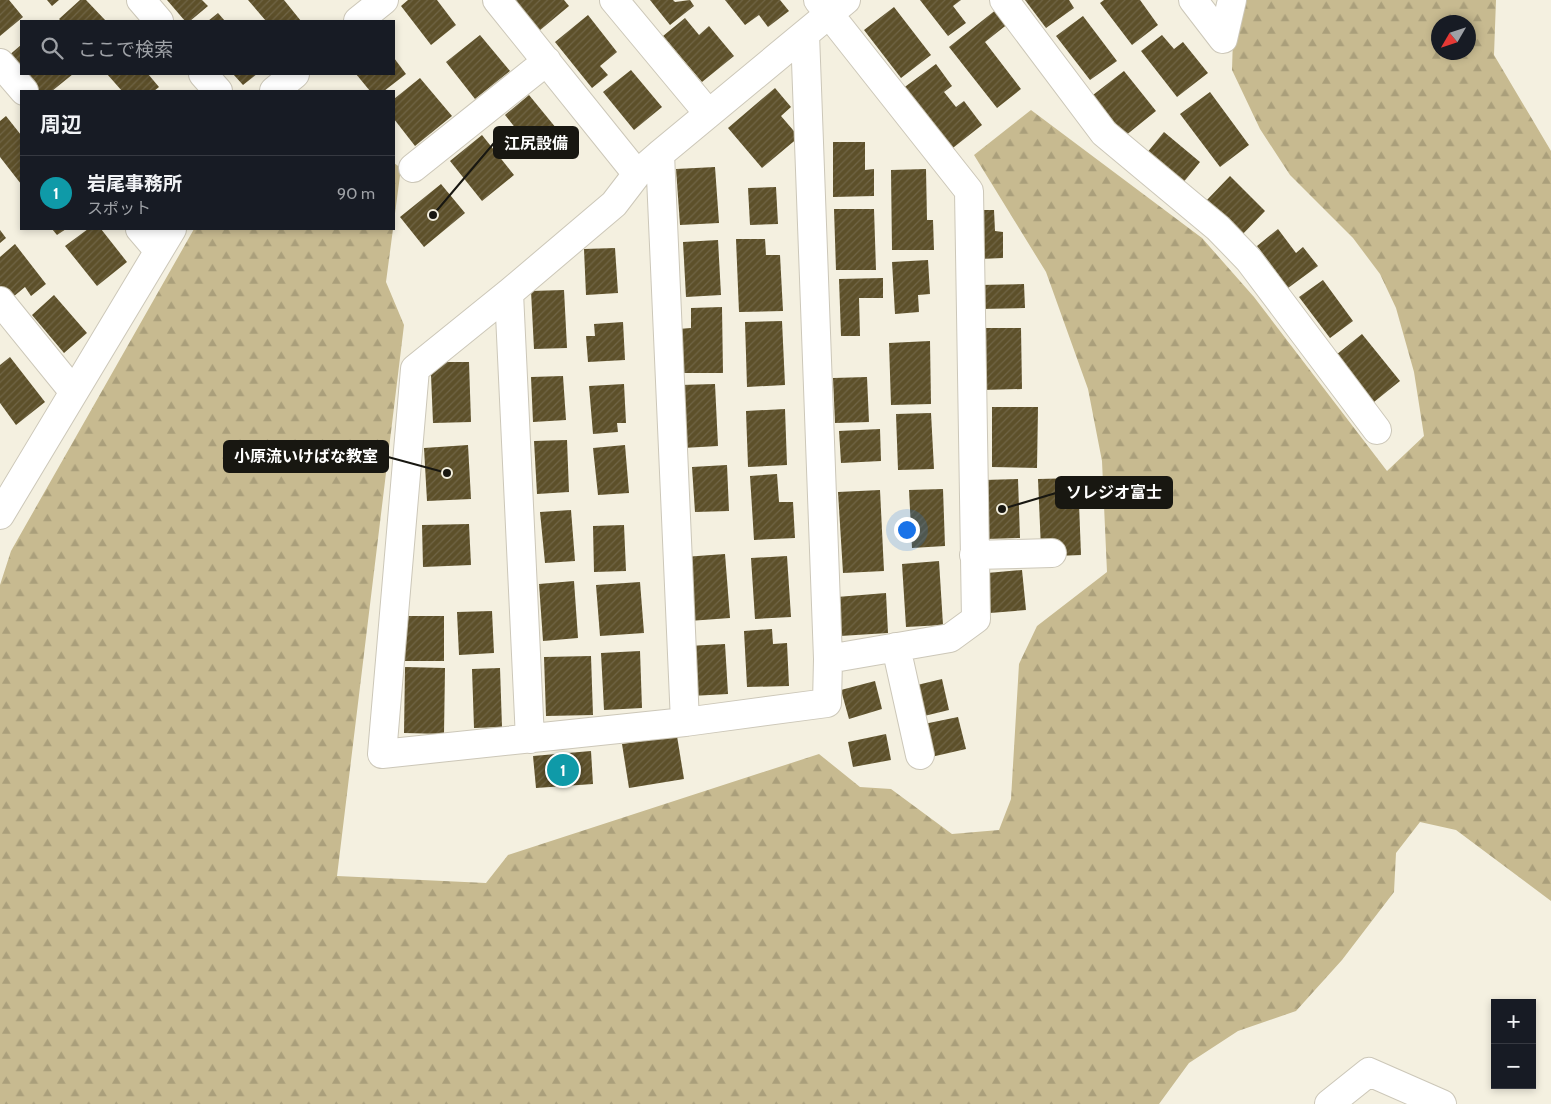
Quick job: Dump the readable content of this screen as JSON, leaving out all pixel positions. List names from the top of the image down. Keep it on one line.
{"places":["江尻設備","小原流いけばな教室","ソレジオ富士"],"north":"bottom left","page":{"search":"ここで検索","heading":"周辺","list":[{"mark":"1","name":"岩尾事務所","note":"スポット","value":"90 m"}],"pins":"1","map_buttons":["+","−"]}}
